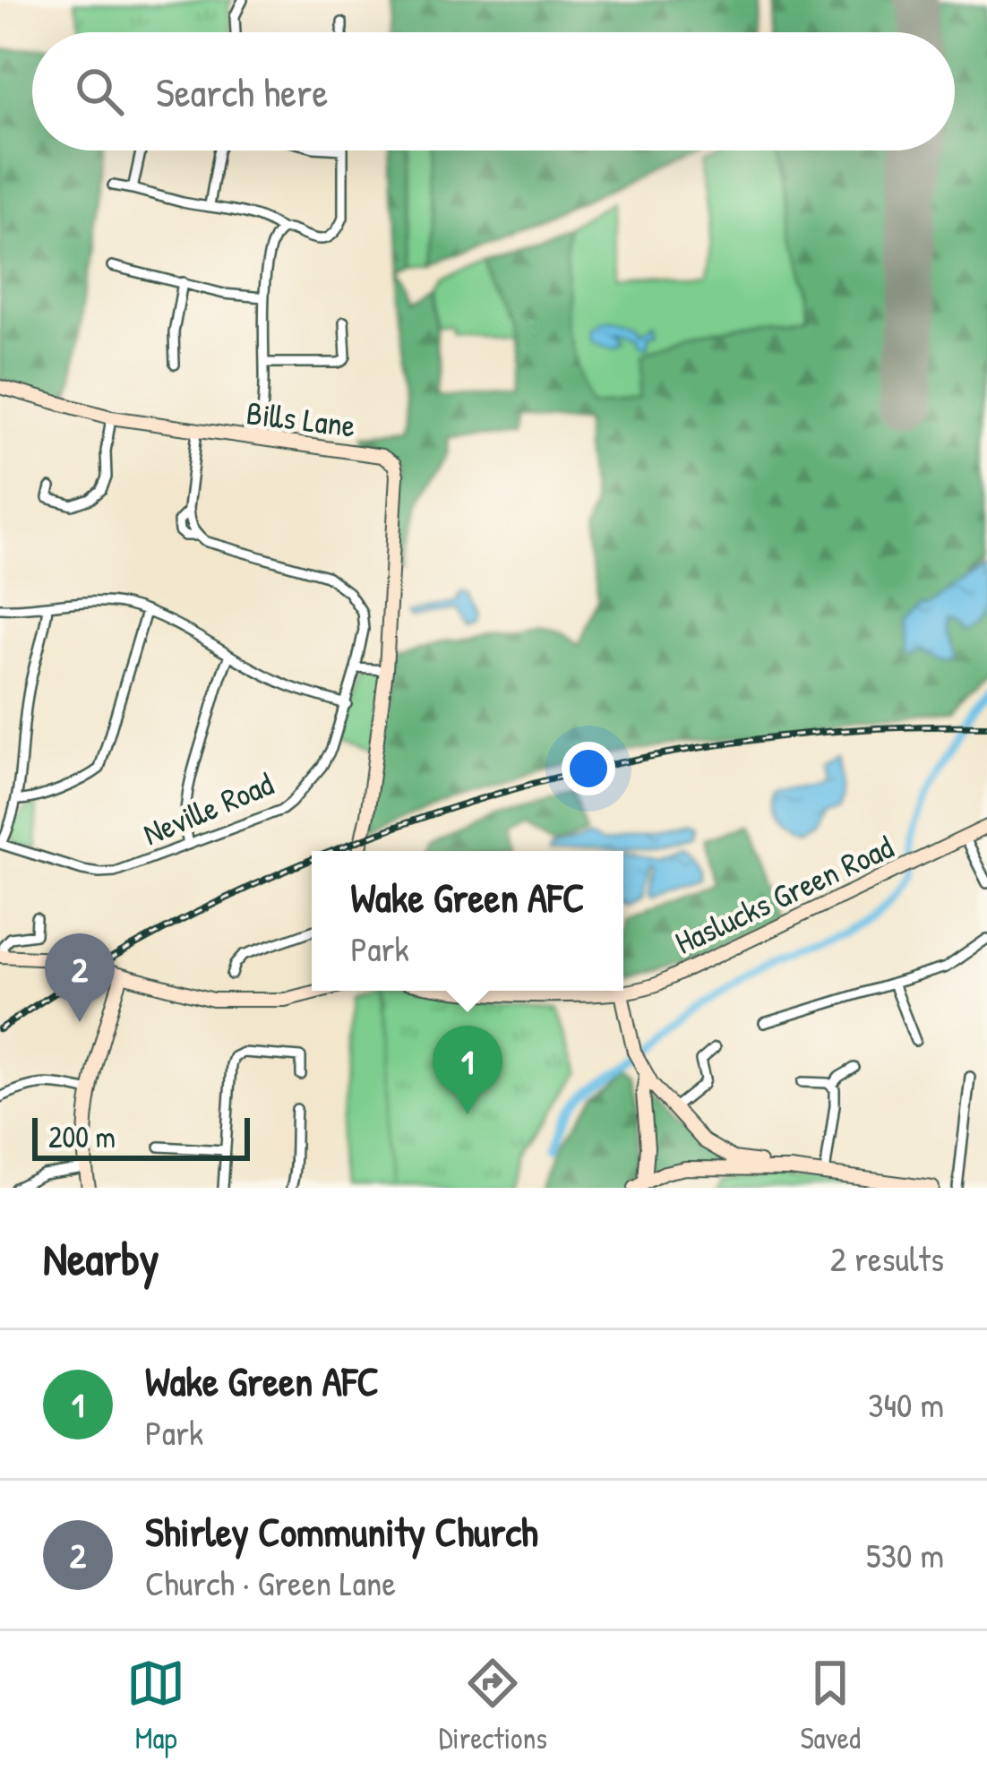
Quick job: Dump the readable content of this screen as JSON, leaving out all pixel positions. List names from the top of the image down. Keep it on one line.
{"streets":{"street":["Bills Lane","Neville Road","Haslucks Green Road"]},"crossings":[["Bills Lane","Neville Road"]],"scale_bar":"200 m","page":{"search":"Search here","popup":["Wake Green AFC","Park"],"pins":["2","1"],"scale":"200 m","heading":["Nearby","2 results"],"list":[{"mark":"1","name":"Wake Green AFC","note":"Park","value":"340 m"},{"mark":"2","name":"Shirley Community Church","note":"Church · Green Lane","value":"530 m"}],"nav":["Map","Directions","Saved"]}}
